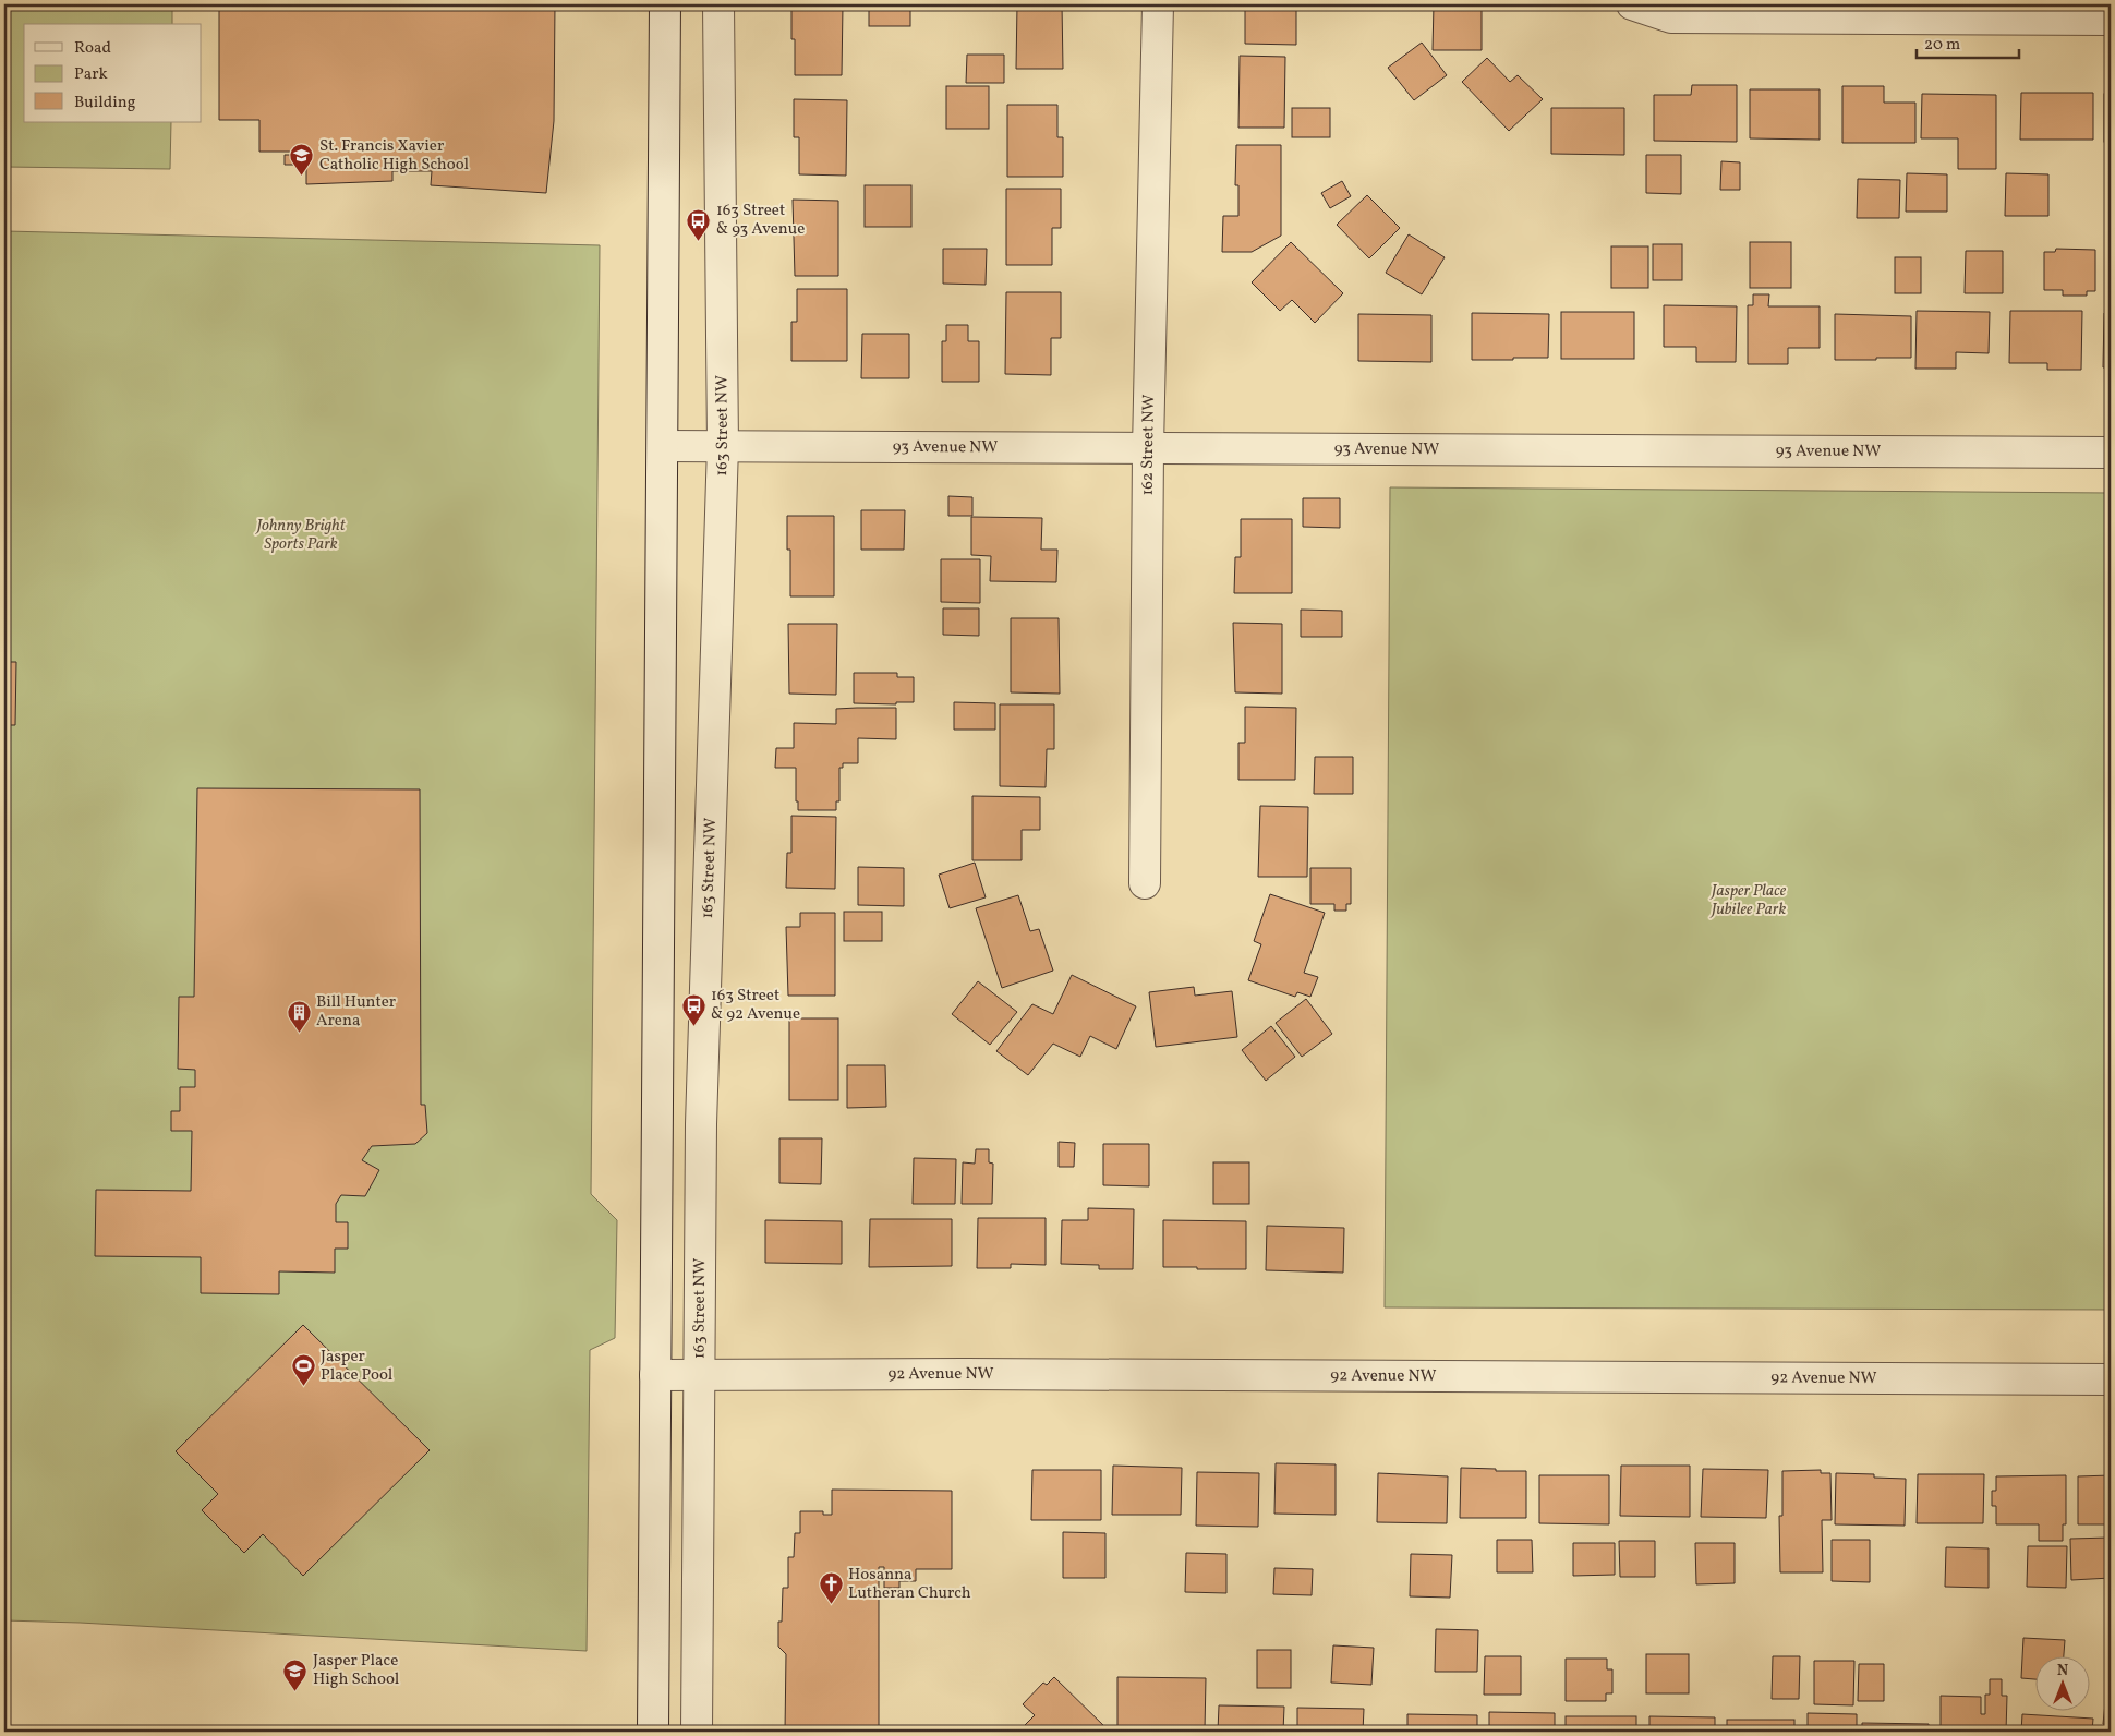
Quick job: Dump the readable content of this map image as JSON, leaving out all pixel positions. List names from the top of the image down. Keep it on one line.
{"streets":{"street":["163 Street NW","162 Street NW","93 Avenue NW","92 Avenue NW"]},"crossings":[["163 Street NW","93 Avenue NW"],["163 Street NW","92 Avenue NW"],["162 Street NW","93 Avenue NW"]],"parks":["Johnny Bright Sports Park","Jasper Place Jubilee Park"],"places":{"school or university":["St. Francis Xavier Catholic High School","Jasper Place High School"],"bus stop":["163 Street & 93 Avenue","163 Street & 92 Avenue"],"building":["Bill Hunter Arena"],"sports":["Jasper Place Pool"],"church":["Hosanna Lutheran Church"]},"legend":["Road","Park","Building"],"scale_bar":"20 m","north":"top"}
